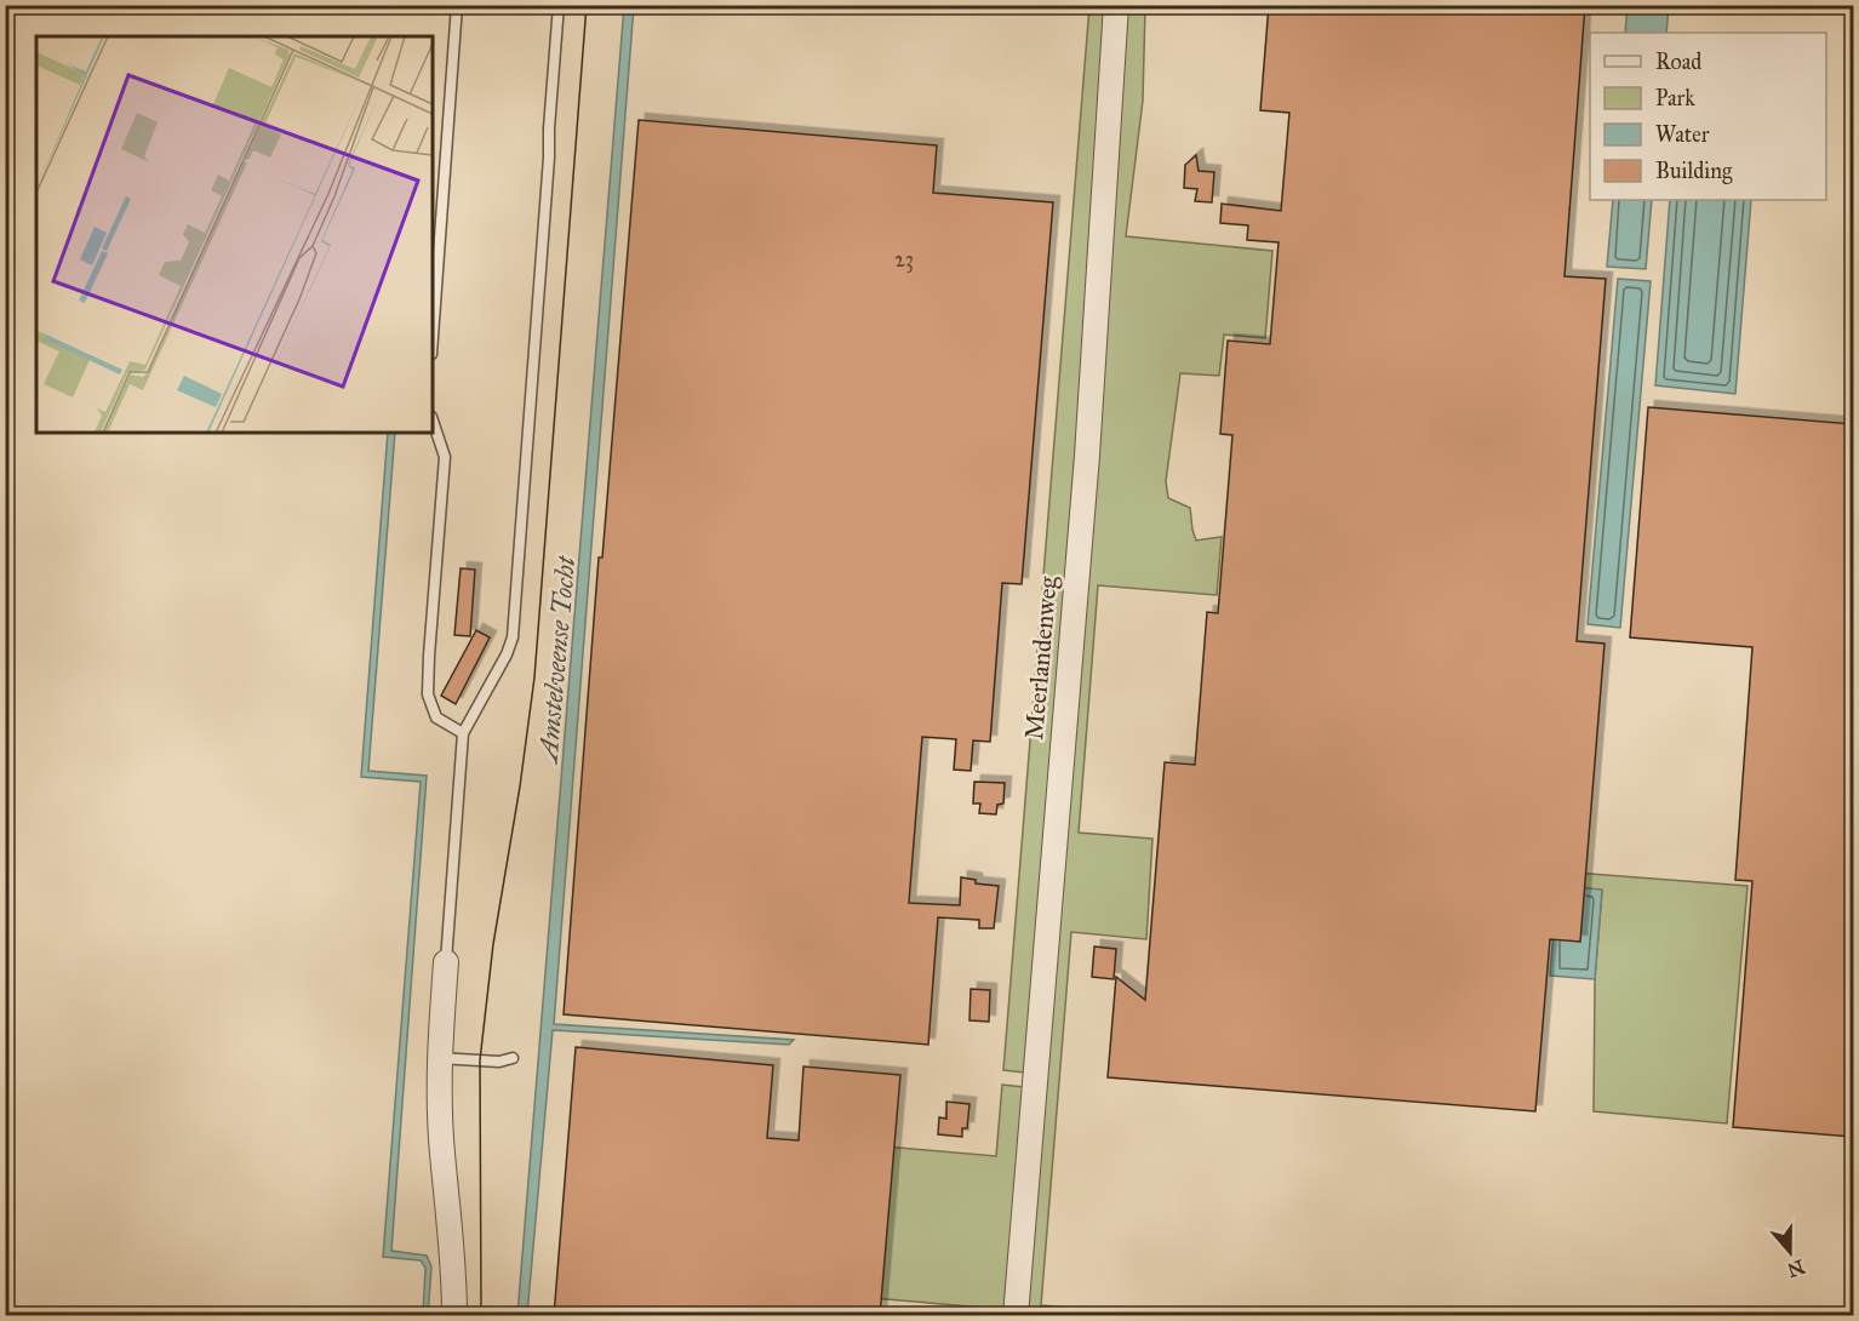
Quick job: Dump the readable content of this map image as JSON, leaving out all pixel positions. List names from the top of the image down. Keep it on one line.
{"streets":{"street":["Meerlandenweg"]},"water":["Amstelveense Tocht"],"house_numbers":["23"],"legend":["Road","Park","Water","Building"],"north":"bottom"}
